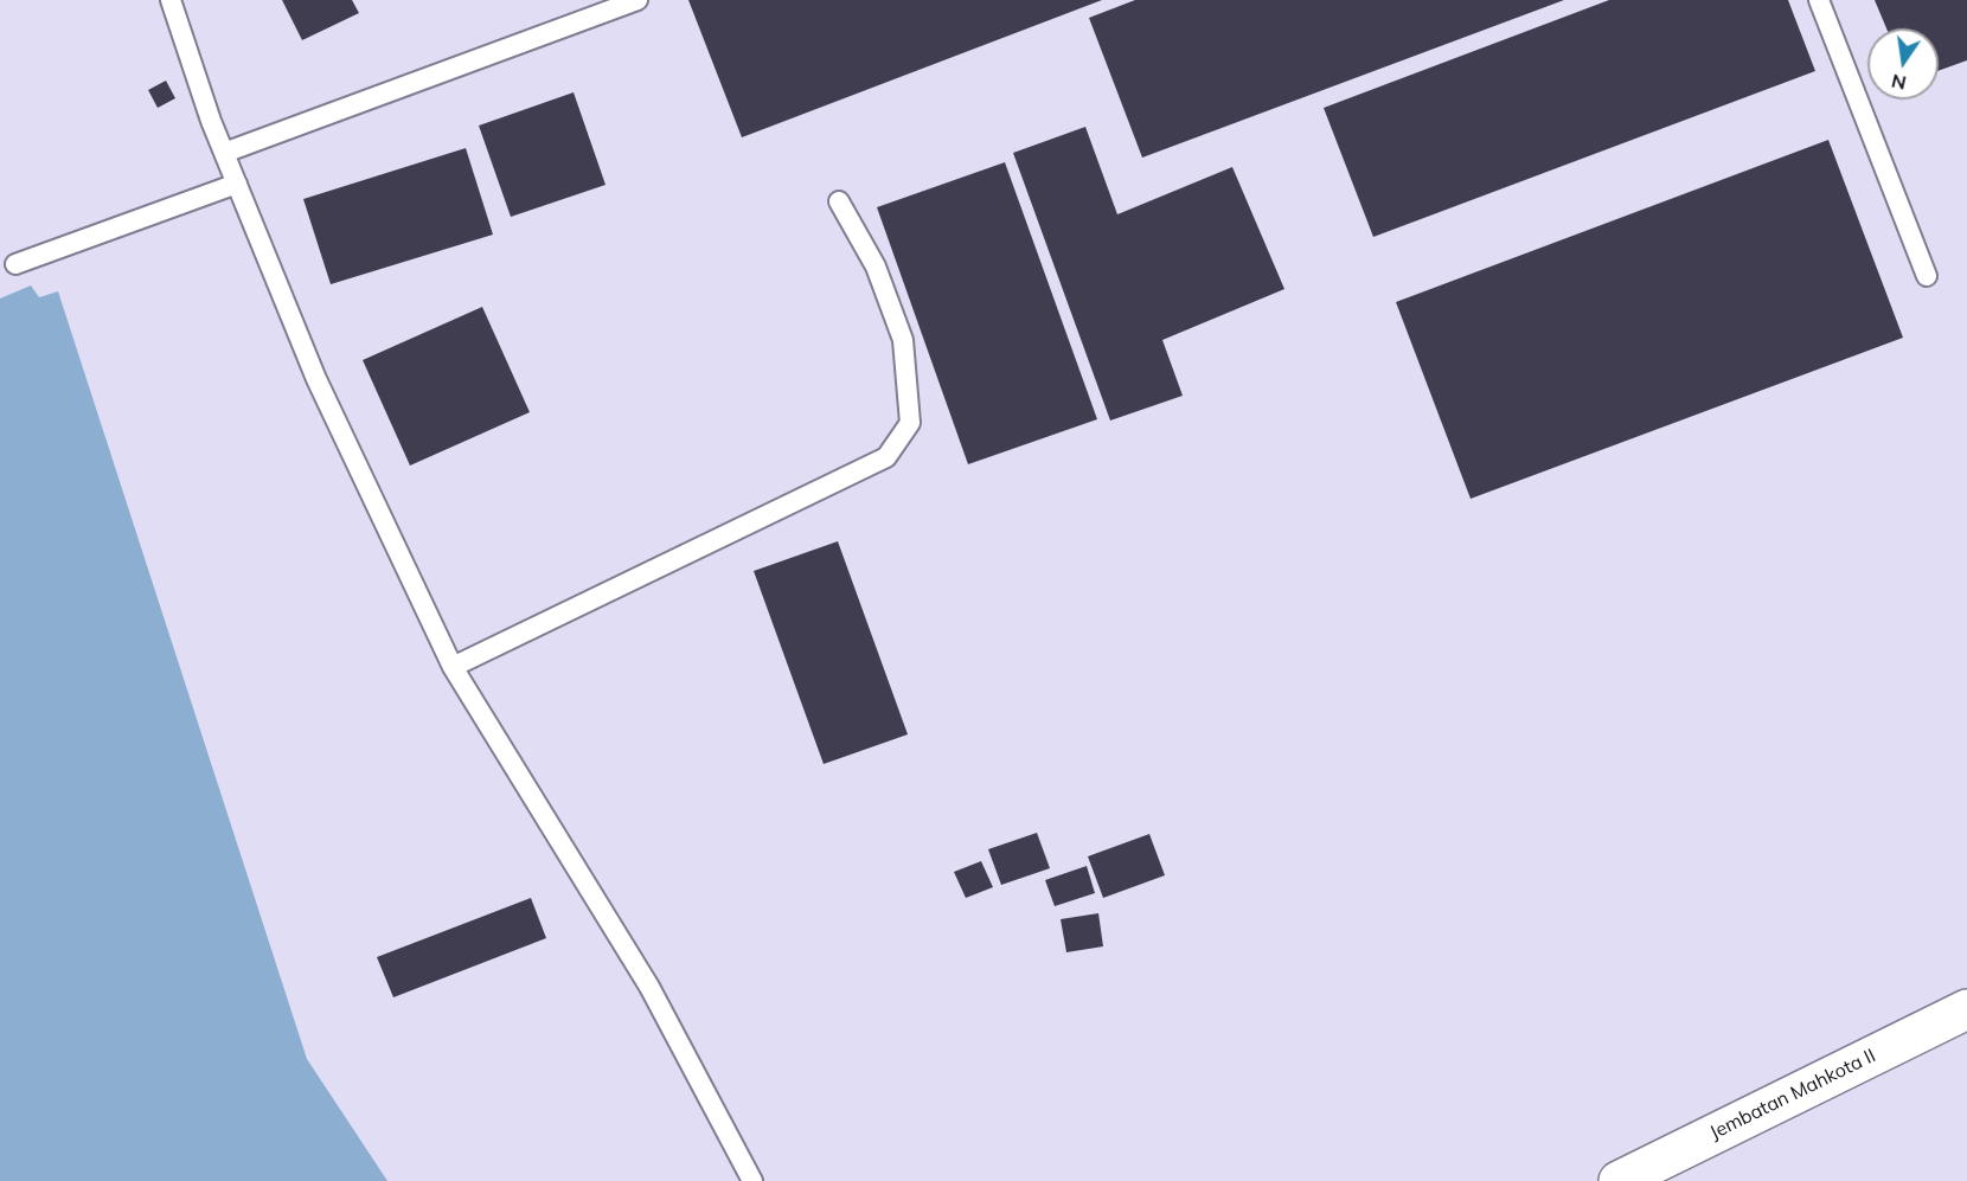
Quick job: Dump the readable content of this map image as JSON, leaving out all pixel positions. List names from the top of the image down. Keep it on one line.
{"streets":{"main road":["Jembatan Mahkota II"]},"north":"bottom"}
